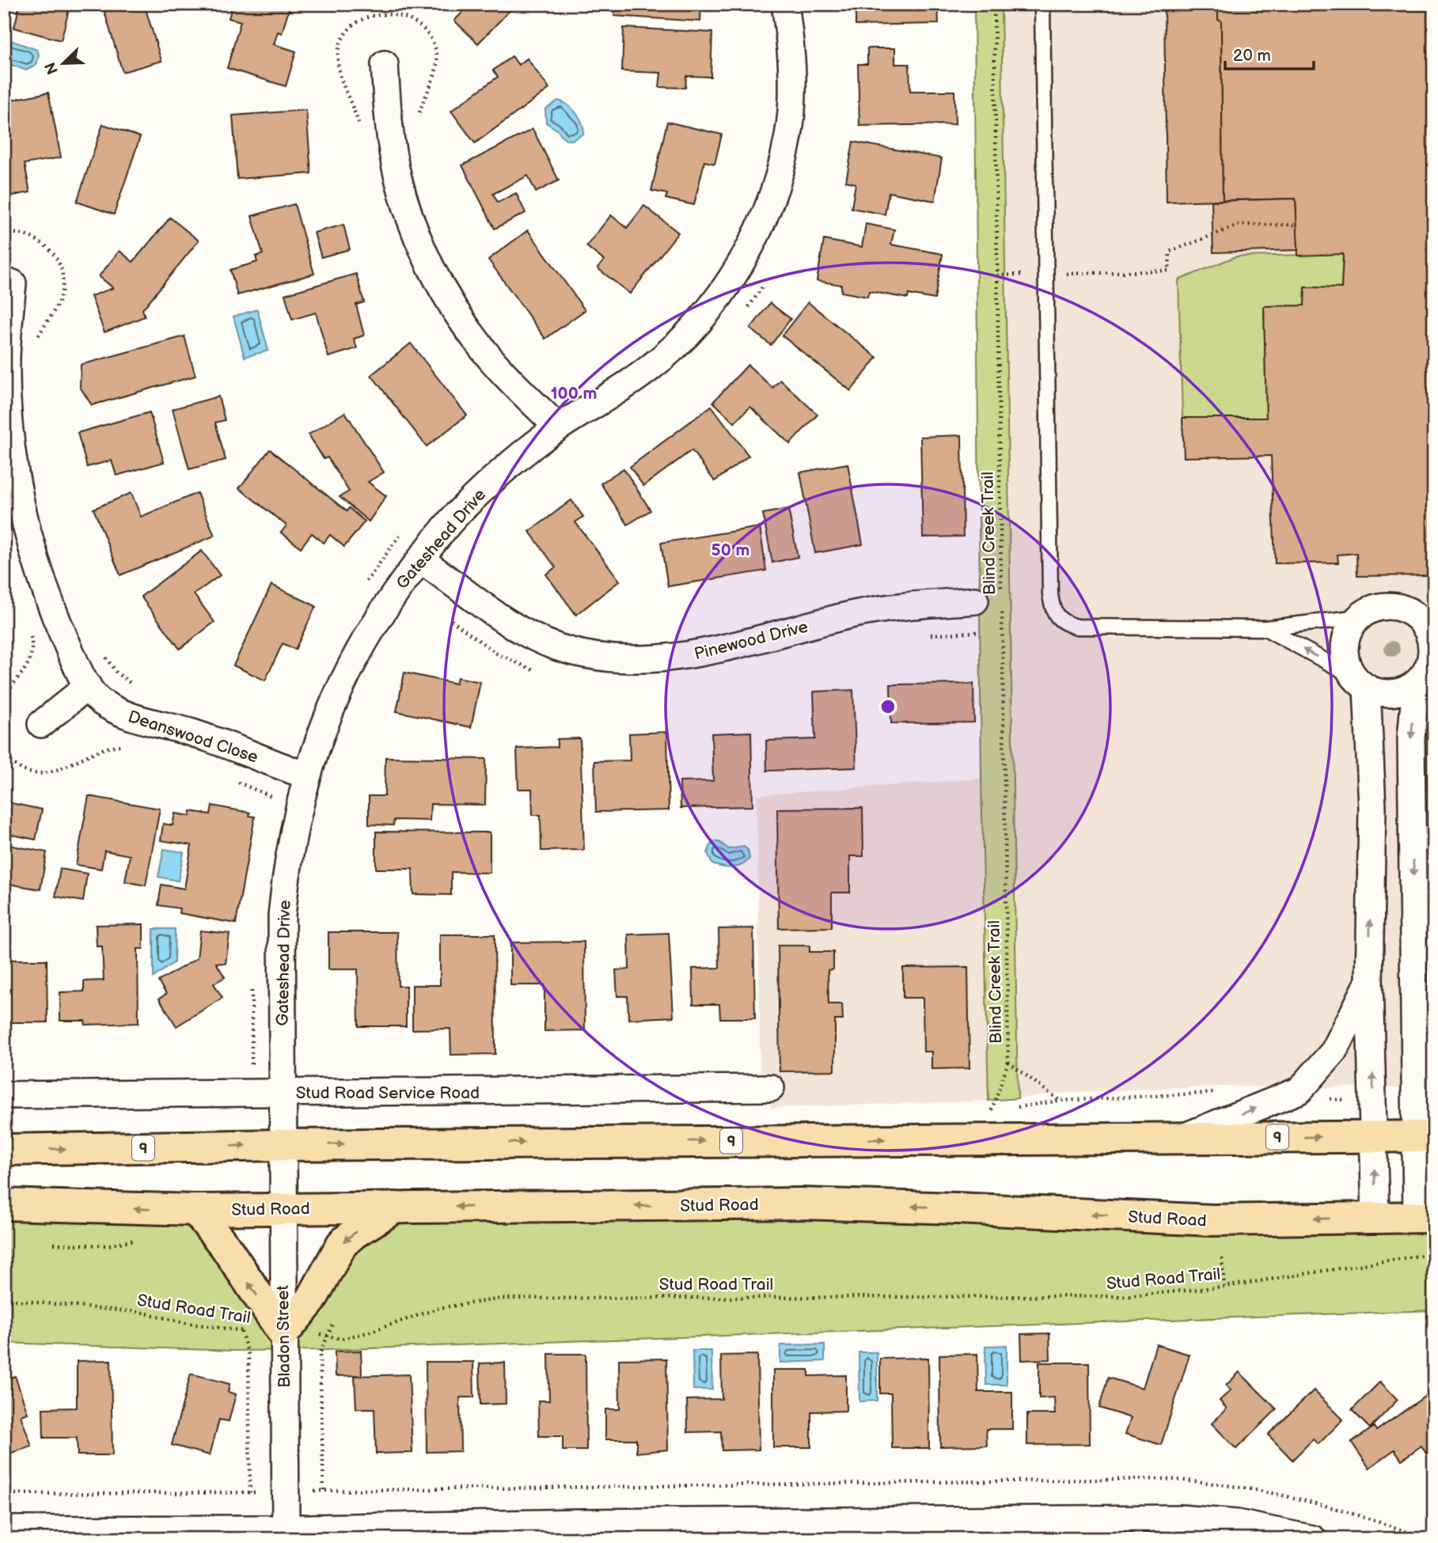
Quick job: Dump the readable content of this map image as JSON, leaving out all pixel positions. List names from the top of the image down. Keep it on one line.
{"streets":{"main road":["9","Stud Road"],"street":["Gateshead Drive","Pinewood Drive","Deanswood Close","Stud Road Service Road","Bladon Street"],"path":["Blind Creek Trail","Stud Road Trail"]},"crossings":[["Gateshead Drive","Pinewood Drive"],["Gateshead Drive","Deanswood Close"],["Gateshead Drive","Stud Road Service Road"],["Gateshead Drive","9"],["Gateshead Drive","Bladon Street"],["9","Bladon Street"],["Stud Road","Bladon Street"],["Stud Road Trail","Bladon Street"]],"scale_bar":"20 m","north":"bottom left","rings":["100 m","50 m"]}
